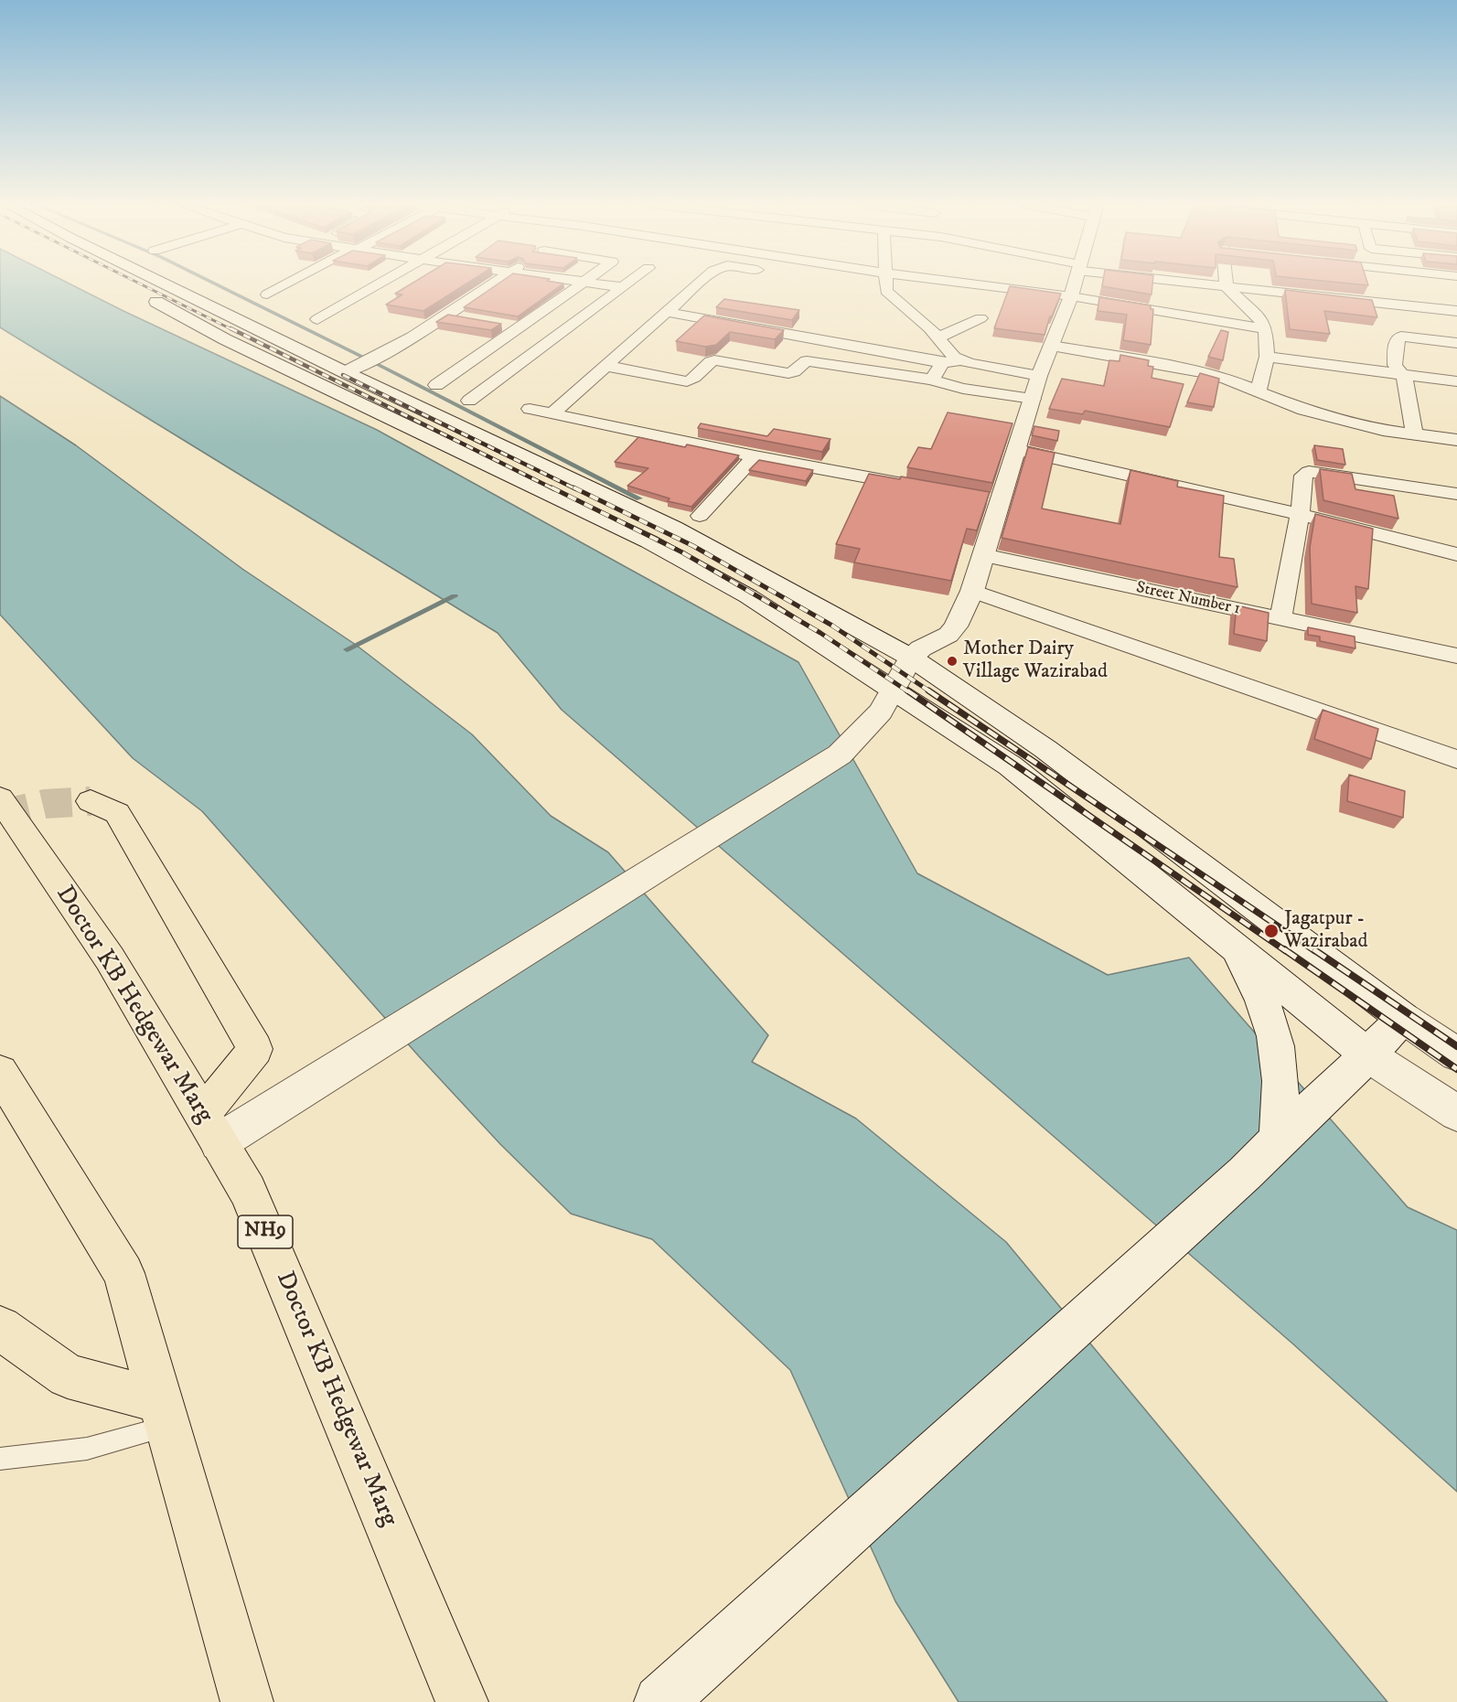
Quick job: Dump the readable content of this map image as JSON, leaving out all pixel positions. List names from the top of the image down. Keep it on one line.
{"streets":{"highway":["Doctor KB Hedgewar Marg","NH9"],"street":["Street Number 1"]},"places":["Mother Dairy Village Wazirabad","Jagatpur - Wazirabad"]}
